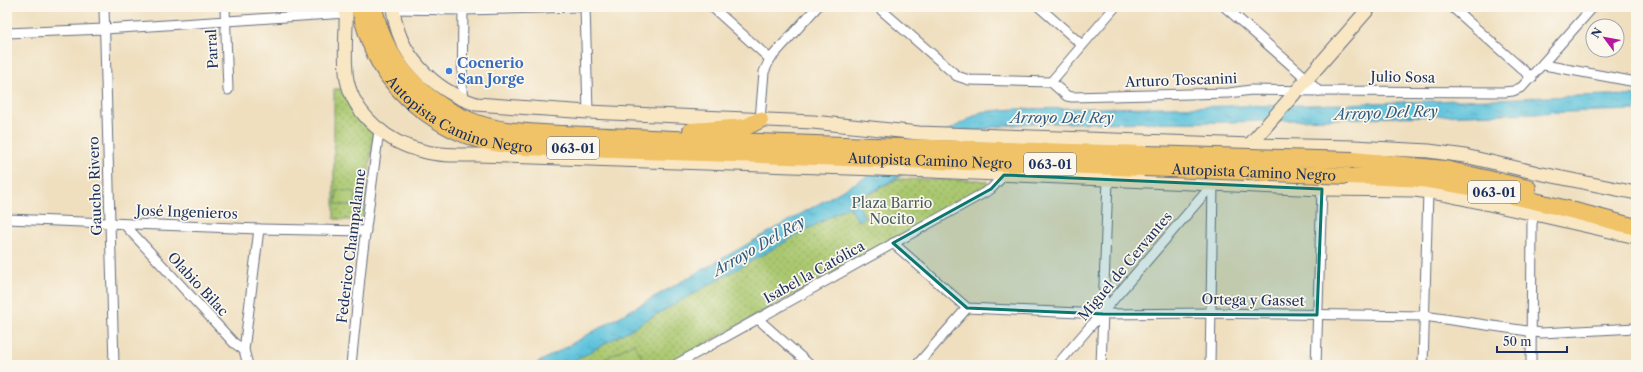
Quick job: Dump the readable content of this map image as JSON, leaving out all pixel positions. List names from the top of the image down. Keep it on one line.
{"streets":{"highway":["Autopista Camino Negro","063-01"],"street":["Parral","Julio Sosa","Arturo Toscanini","Gaucho Rivero","José Ingenieros","Federico Champalanne","Miguel de Cervantes","Isabel la Católica","Olabio Bilac","Ortega y Gasset"]},"crossings":[["Julio Sosa","Arturo Toscanini"],["Gaucho Rivero","José Ingenieros"],["José Ingenieros","Federico Champalanne"],["José Ingenieros","Olabio Bilac"],["Miguel de Cervantes","Ortega y Gasset"]],"water":["Arroyo Del Rey"],"parks":["Plaza Barrio Nocito"],"places":["Cocnerio San Jorge"],"scale_bar":"50 m","north":"top left"}
